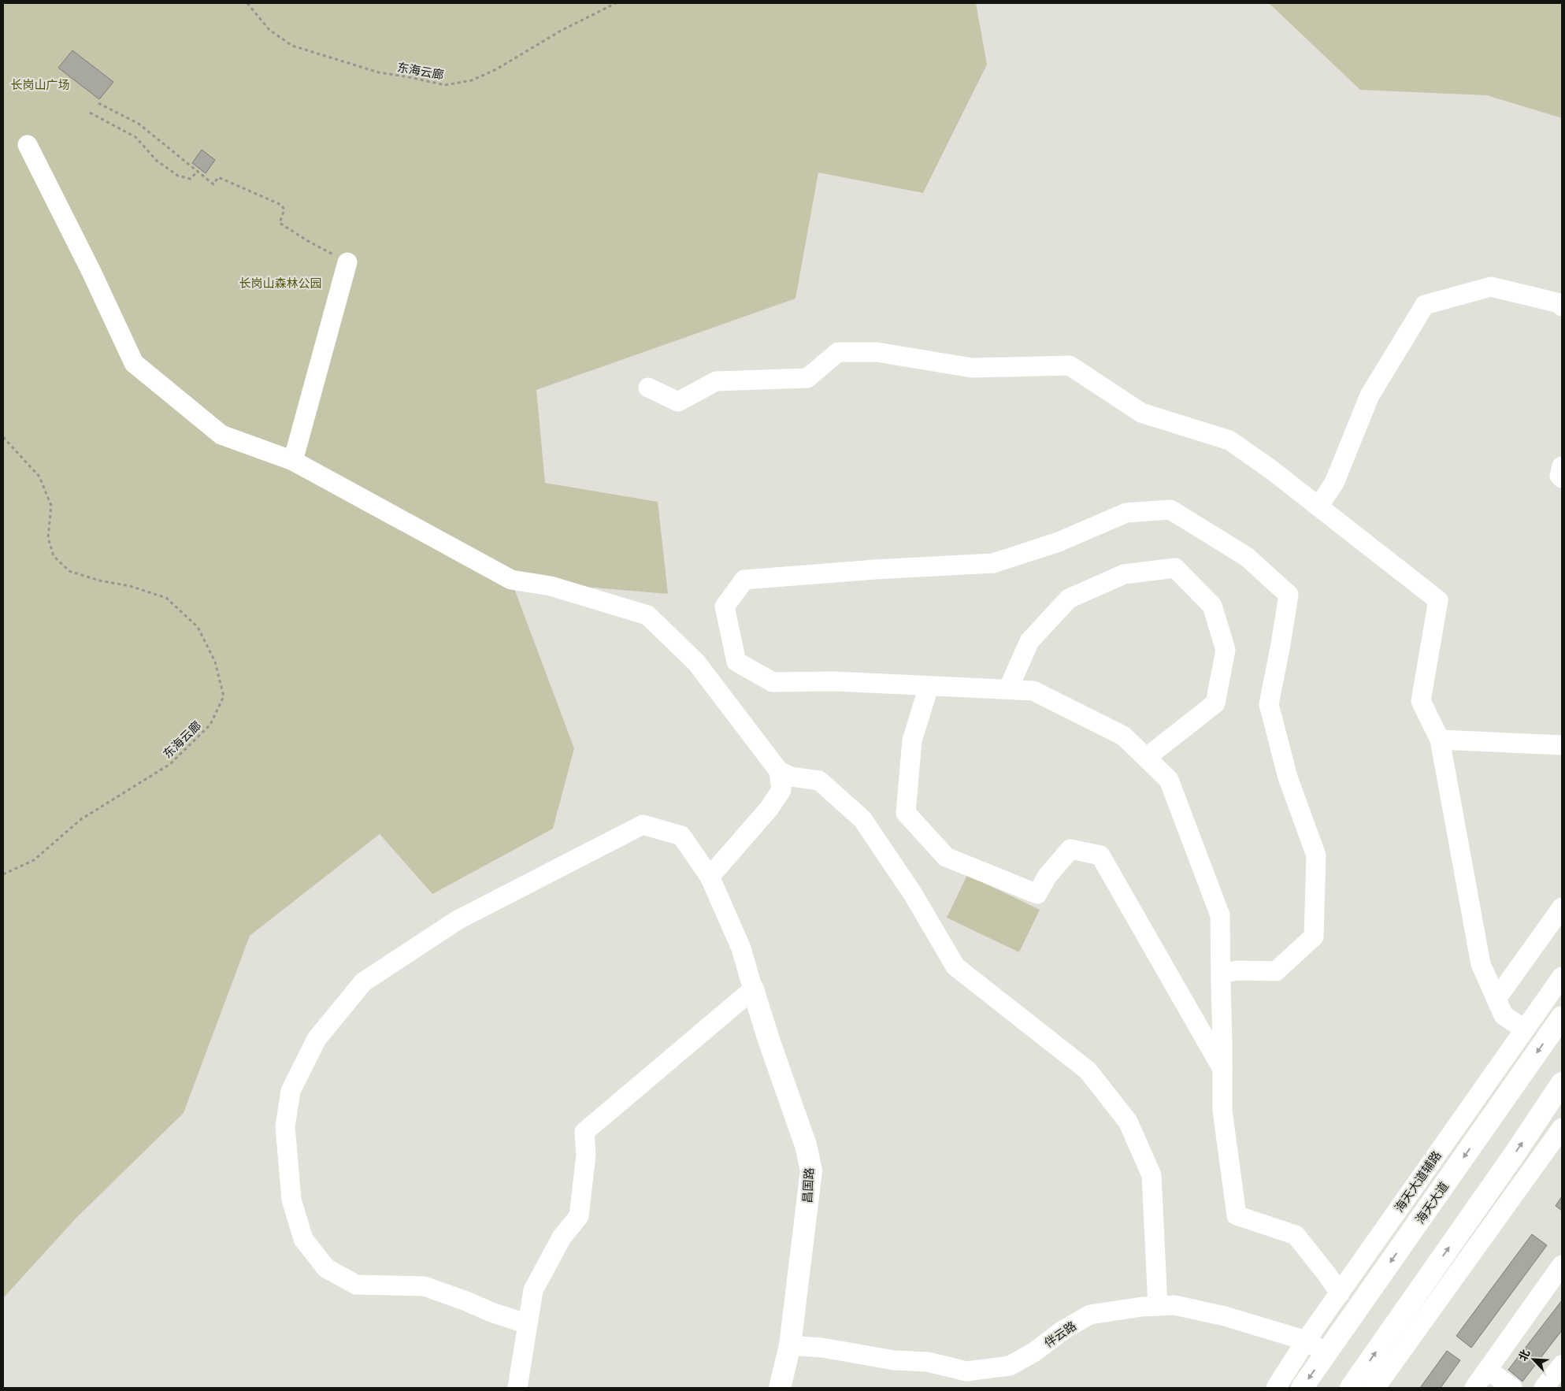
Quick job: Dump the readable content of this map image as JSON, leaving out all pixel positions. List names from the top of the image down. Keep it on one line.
{"streets":{"main road":["昌国路","海天大道"],"street":["海天大道辅路","伴云路"],"path":["东海云廊"]},"crossings":[["海天大道辅路","伴云路"],["昌国路","伴云路"],["海天大道","伴云路"]],"parks":["长岗山广场","长岗山森林公园"],"north":"top left"}
